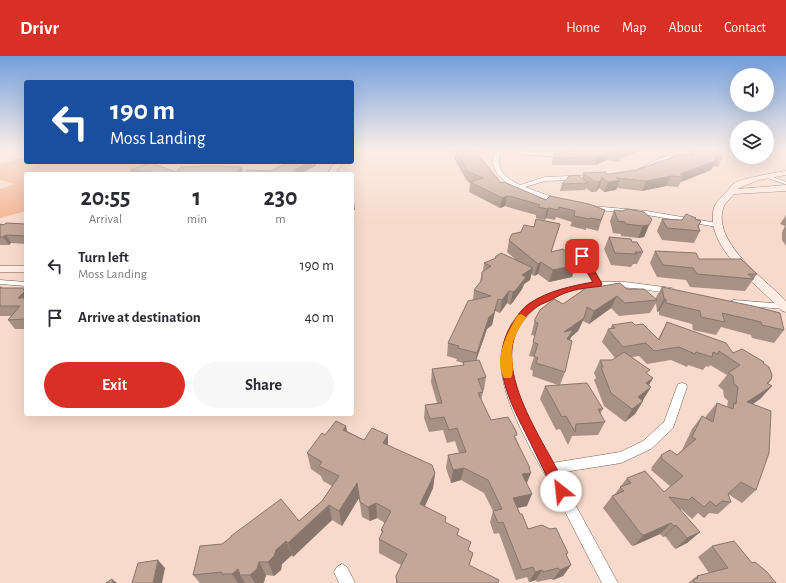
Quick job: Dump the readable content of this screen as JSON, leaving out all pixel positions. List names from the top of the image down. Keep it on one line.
{"page":{"header":"Drivr","nav":["Home","Map","About","Contact"],"turn":["190 m","Moss Landing"],"eta":["20:55","Arrival","1","min","230","m"],"list":[{"name":"Turn left","note":"Moss Landing","value":"190 m"},{"name":"Arrive at destination","value":"40 m"}],"buttons":["Exit","Share"]}}
